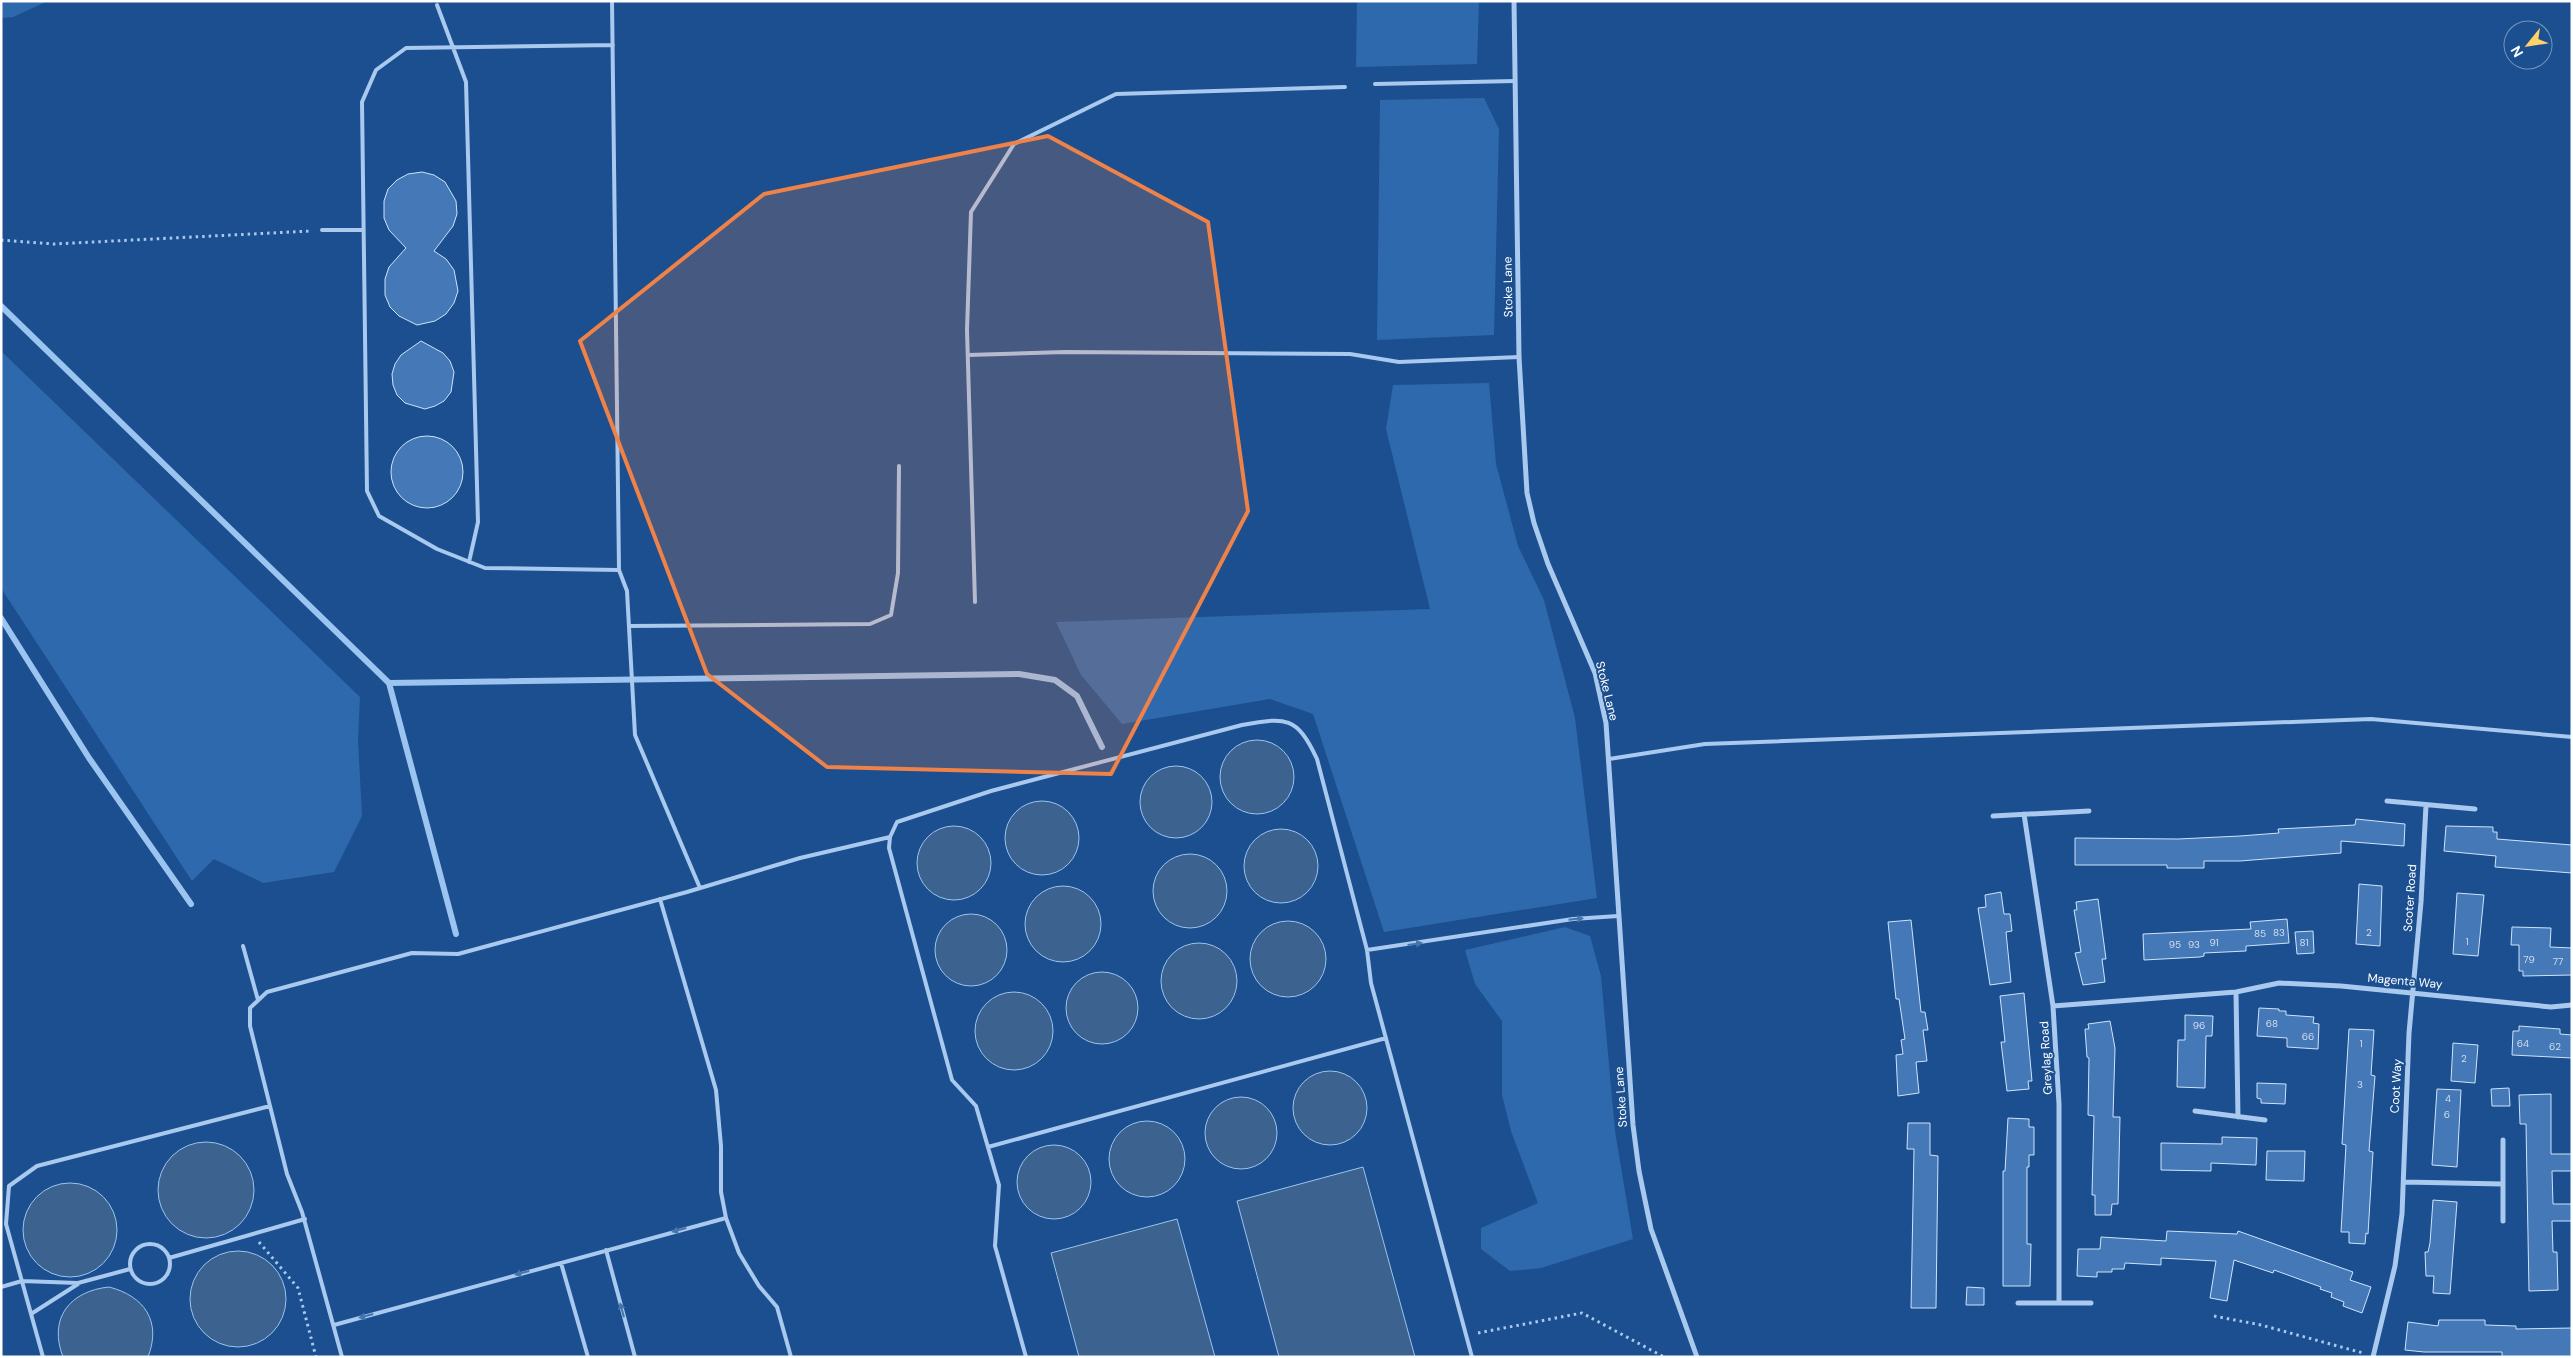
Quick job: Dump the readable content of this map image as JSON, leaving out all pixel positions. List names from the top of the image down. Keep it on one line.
{"streets":{"street":["Stoke Lane","Scoter Road","Magenta Way","Greylag Road","Coot Way"]},"crossings":[["Scoter Road","Magenta Way"],["Scoter Road","Coot Way"],["Magenta Way","Greylag Road"],["Magenta Way","Coot Way"]],"house_numbers":["83","2","85","1","91","81","95","93","79","77","68","96","66","1","64","62","2","3","4","6"],"north":"bottom left"}
